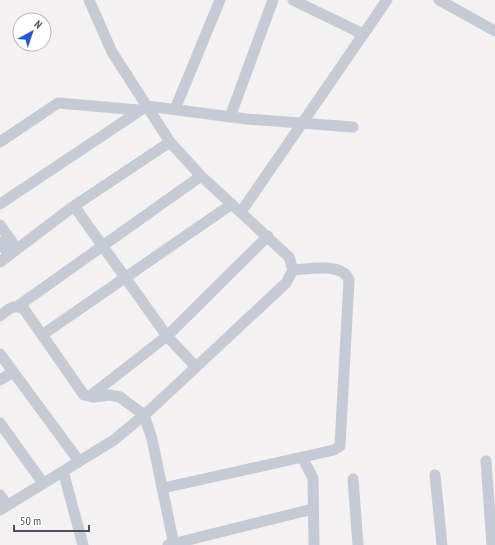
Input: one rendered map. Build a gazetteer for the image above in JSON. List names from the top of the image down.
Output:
{
  "scale_bar": "50 m",
  "north": "top right"
}
